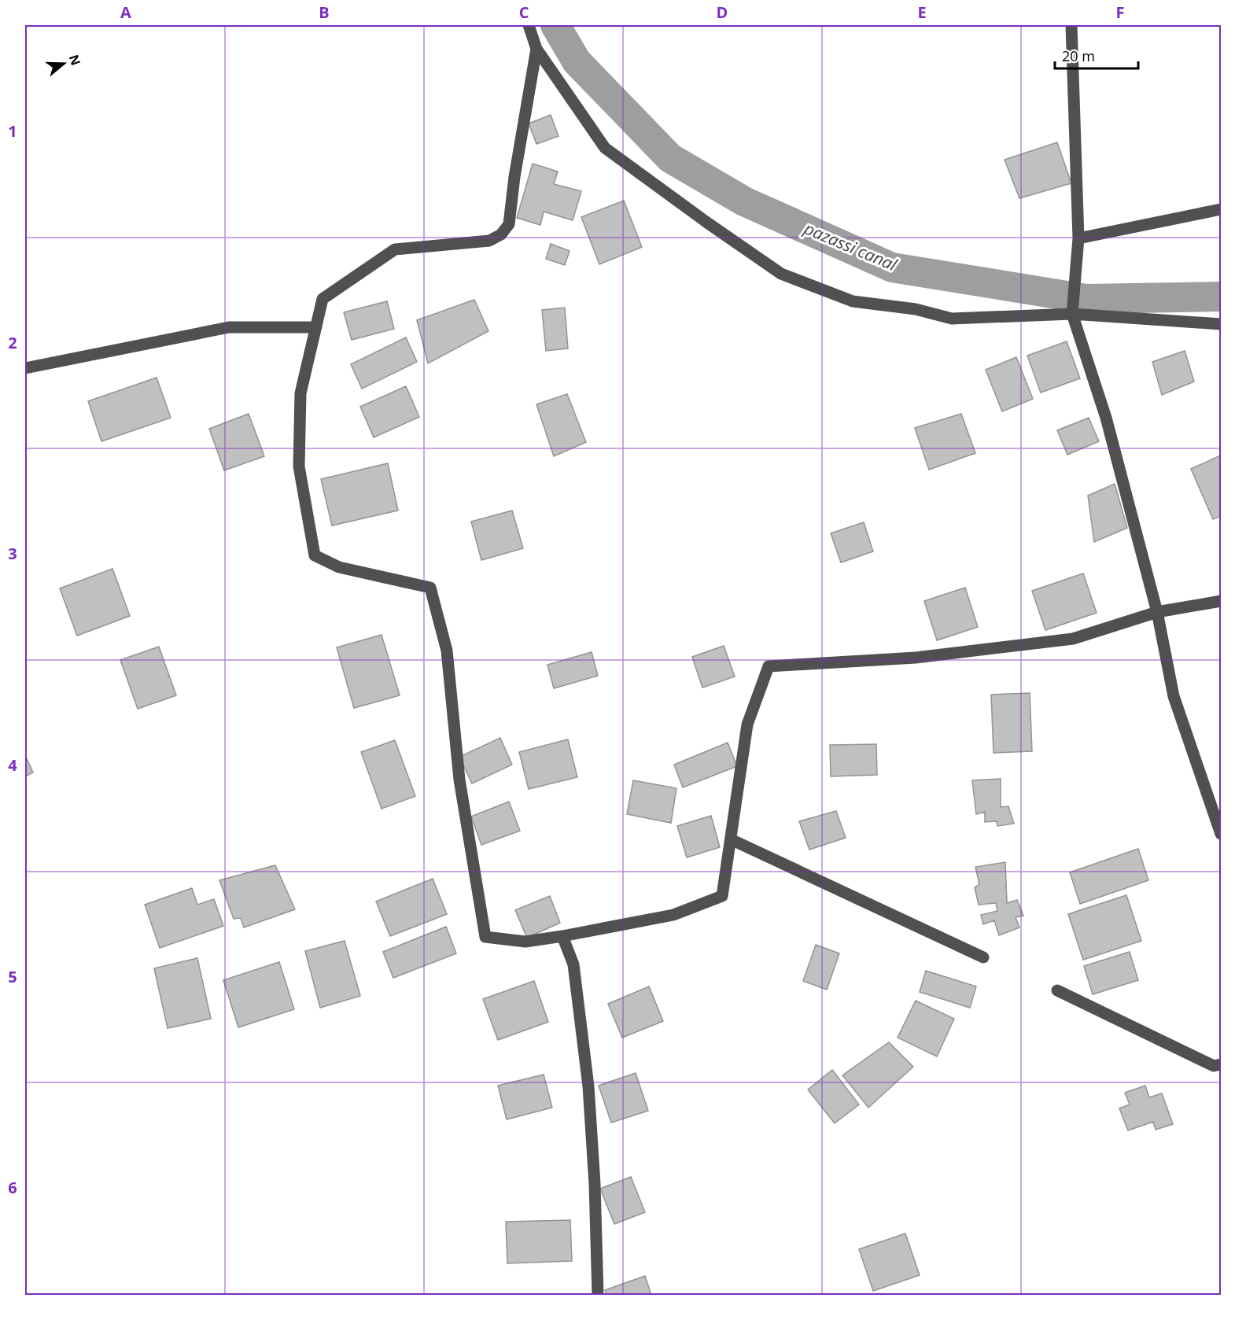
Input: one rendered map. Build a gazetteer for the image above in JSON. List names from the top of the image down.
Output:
{
  "water": ["pazassi canal"],
  "scale_bar": "20 m",
  "north": "right",
  "grid": {
    "columns": [
      "A",
      "B",
      "C",
      "D",
      "E",
      "F"
    ],
    "rows": [
      "1",
      "2",
      "3",
      "4",
      "5",
      "6"
    ]
  }
}
